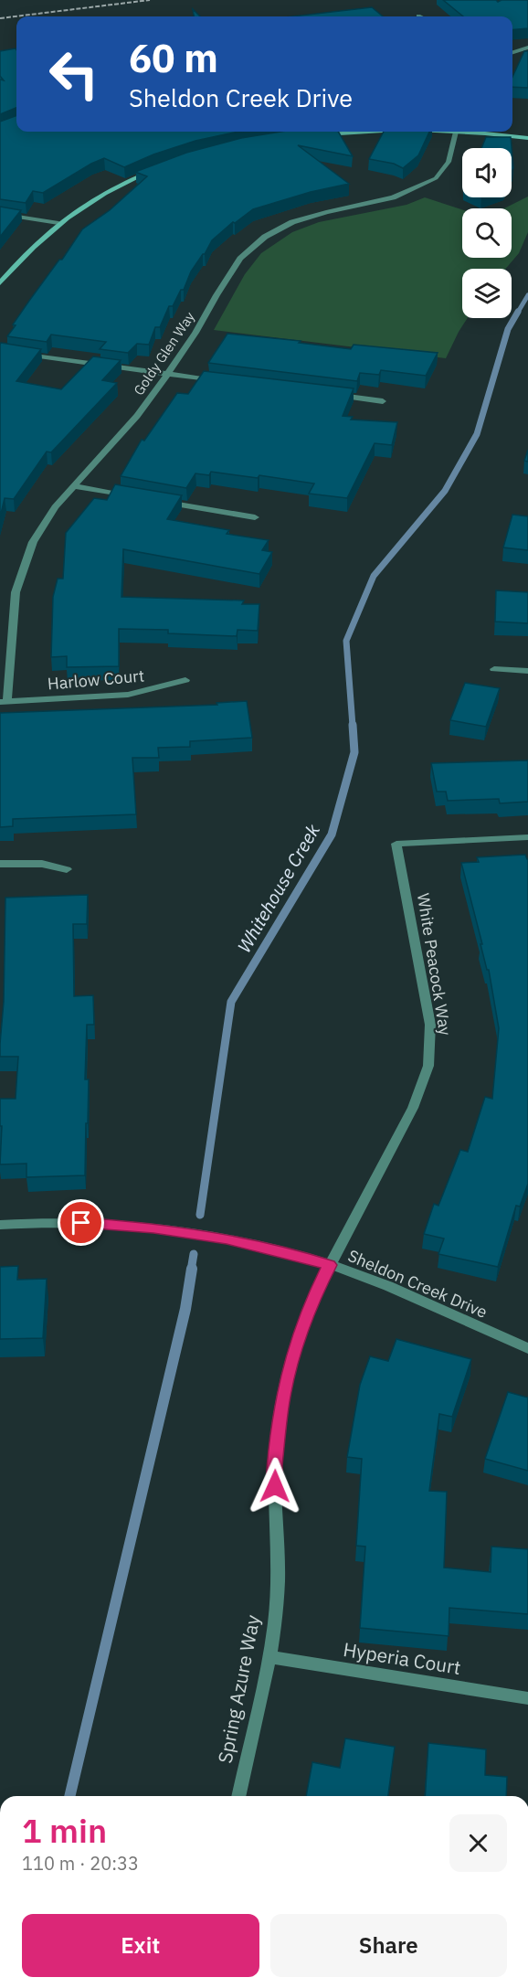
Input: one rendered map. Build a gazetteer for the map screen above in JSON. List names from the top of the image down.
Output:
{
  "streets": {
    "street": [
      "Goldy Glen Way",
      "Harlow Court",
      "White Peacock Way",
      "Sheldon Creek Drive",
      "Hyperia Court",
      "Spring Azure Way"
    ]
  },
  "crossings": [
    ["Goldy Glen Way", "Harlow Court"],
    ["White Peacock Way", "Sheldon Creek Drive"],
    ["White Peacock Way", "Spring Azure Way"],
    ["Sheldon Creek Drive", "Spring Azure Way"],
    ["Hyperia Court", "Spring Azure Way"]
  ],
  "water": ["Whitehouse Creek"],
  "page": {
    "turn": ["60 m", "Sheldon Creek Drive"],
    "heading": ["1 min", "110 m · 20:33"],
    "buttons": ["Exit", "Share"]
  }
}
